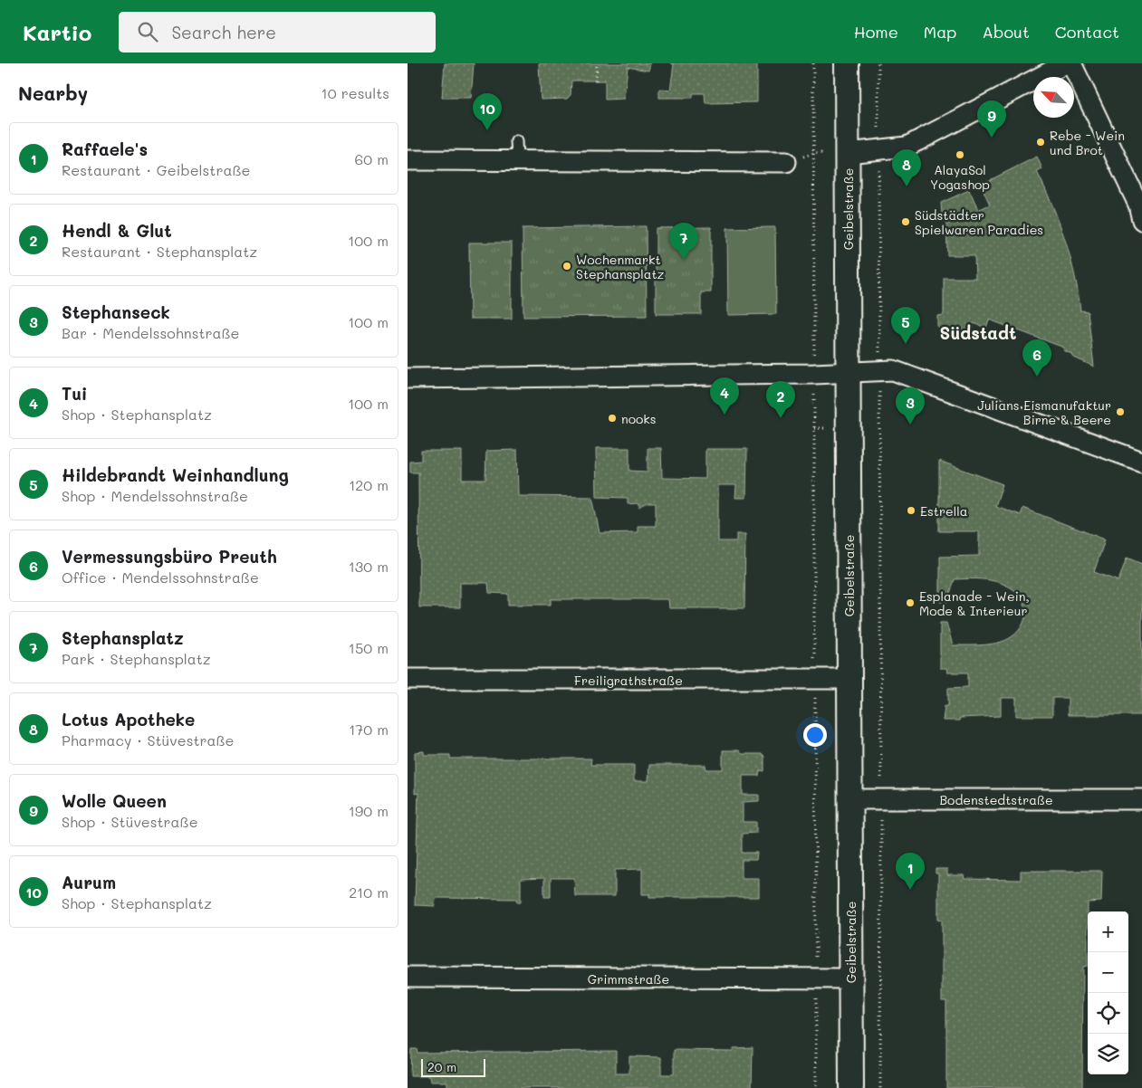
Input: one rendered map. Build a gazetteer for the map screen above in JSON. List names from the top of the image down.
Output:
{
  "streets": {
    "street": [
      "Geibelstraße",
      "Freiligrathstraße",
      "Bodenstedtstraße",
      "Grimmstraße"
    ]
  },
  "crossings": [
    ["Geibelstraße", "Freiligrathstraße"],
    ["Geibelstraße", "Bodenstedtstraße"],
    ["Geibelstraße", "Grimmstraße"]
  ],
  "districts": ["Südstadt"],
  "places": [
    "Rebe - Wein und Brot",
    "AlayaSol Yogashop",
    "Südstädter Spielwaren Paradies",
    "Wochenmarkt Stephansplatz",
    "Julians Eismanufaktur Birne & Beere",
    "nooks",
    "Estrella",
    "Esplanade - Wein, Mode & Interieur"
  ],
  "scale_bar": "20 m",
  "north": "top left",
  "page": {
    "header": "Kartio",
    "search": "Search here",
    "nav": [
      "Home",
      "Map",
      "About",
      "Contact"
    ],
    "heading": ["Nearby", "10 results"],
    "pins": [
      "10",
      "9",
      "8",
      "7",
      "5",
      "6",
      "4",
      "2",
      "3",
      "1"
    ],
    "list": [
      {
        "mark": "1",
        "name": "Raffaele's",
        "note": "Restaurant · Geibelstraße",
        "value": "60 m"
      },
      {
        "mark": "2",
        "name": "Hendl & Glut",
        "note": "Restaurant · Stephansplatz",
        "value": "100 m"
      },
      {
        "mark": "3",
        "name": "Stephanseck",
        "note": "Bar · Mendelssohnstraße",
        "value": "100 m"
      },
      {
        "mark": "4",
        "name": "Tui",
        "note": "Shop · Stephansplatz",
        "value": "100 m"
      },
      {
        "mark": "5",
        "name": "Hildebrandt Weinhandlung",
        "note": "Shop · Mendelssohnstraße",
        "value": "120 m"
      },
      {
        "mark": "6",
        "name": "Vermessungsbüro Preuth",
        "note": "Office · Mendelssohnstraße",
        "value": "130 m"
      },
      {
        "mark": "7",
        "name": "Stephansplatz",
        "note": "Park · Stephansplatz",
        "value": "150 m"
      },
      {
        "mark": "8",
        "name": "Lotus Apotheke",
        "note": "Pharmacy · Stüvestraße",
        "value": "170 m"
      },
      {
        "mark": "9",
        "name": "Wolle Queen",
        "note": "Shop · Stüvestraße",
        "value": "190 m"
      },
      {
        "mark": "10",
        "name": "Aurum",
        "note": "Shop · Stephansplatz",
        "value": "210 m"
      }
    ],
    "map_buttons": ["+", "−"],
    "scale": "20 m"
  }
}
